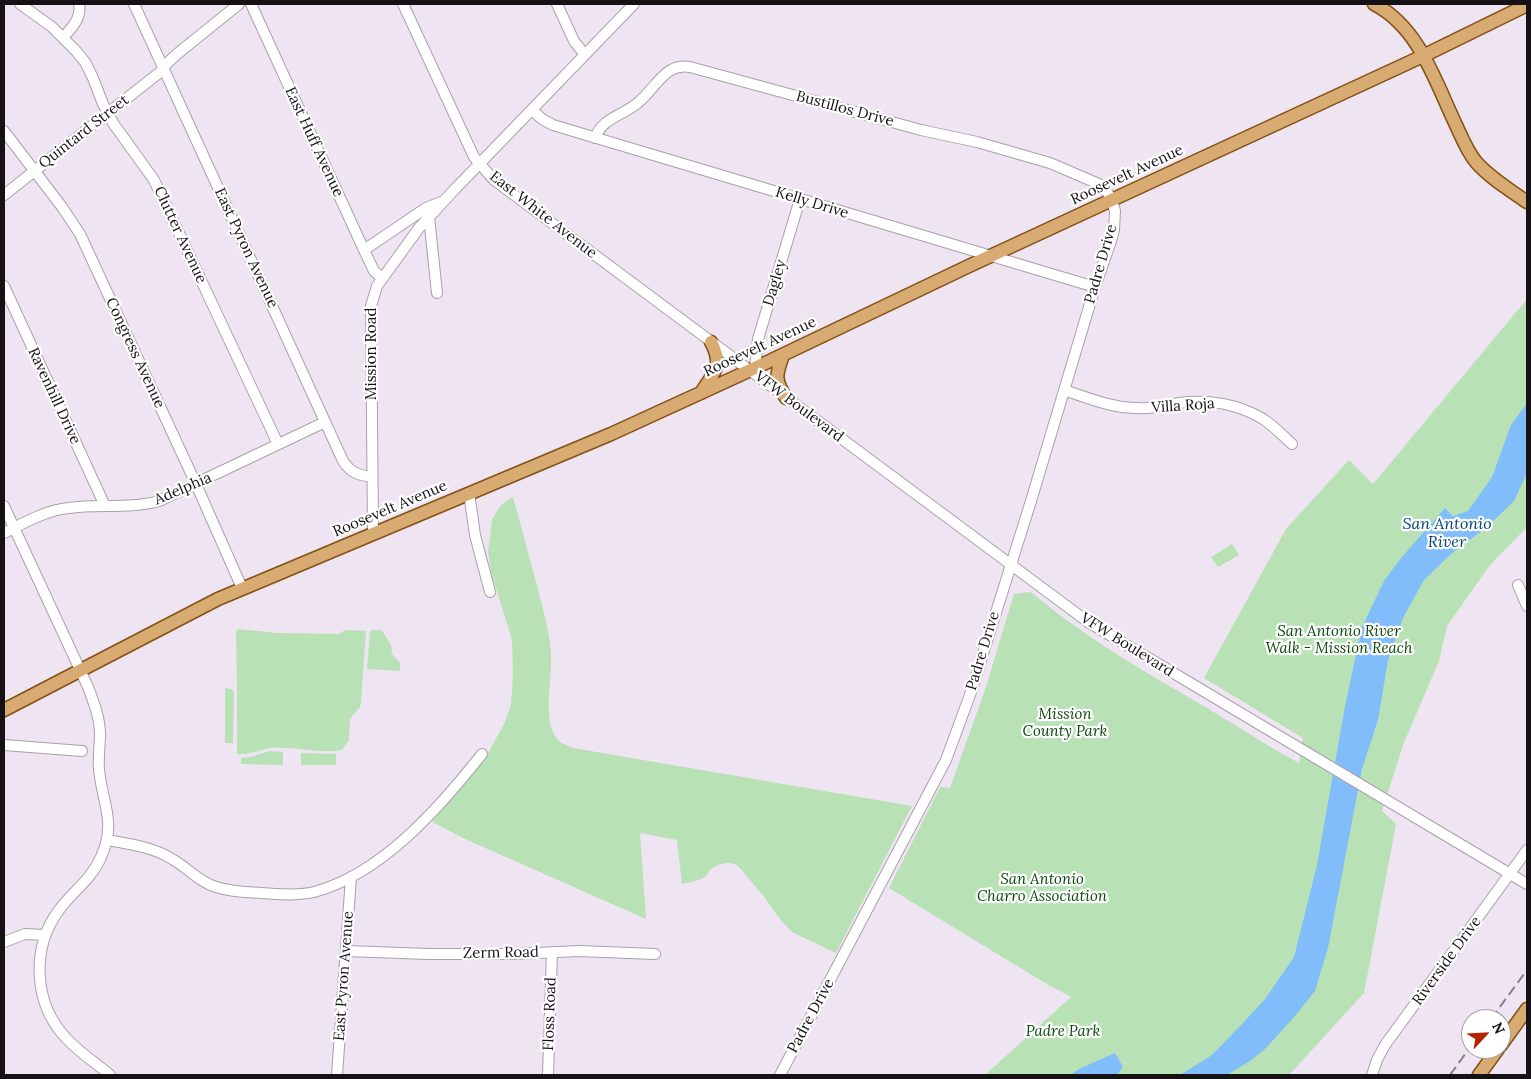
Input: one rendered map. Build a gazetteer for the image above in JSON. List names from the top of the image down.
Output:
{
  "streets": {
    "main road": ["Roosevelt Avenue"],
    "street": [
      "Bustillos Drive",
      "Quintard Street",
      "East Huff Avenue",
      "Kelly Drive",
      "East White Avenue",
      "Clutter Avenue",
      "East Pyron Avenue",
      "Padre Drive",
      "Dagley",
      "Congress Avenue",
      "Mission Road",
      "Ravenhill Drive",
      "Villa Roja",
      "VFW Boulevard",
      "Adelphia",
      "Zerm Road",
      "Riverside Drive",
      "Floss Road"
    ]
  },
  "crossings": [
    ["Bustillos Drive", "Roosevelt Avenue"],
    ["Bustillos Drive", "Kelly Drive"],
    ["Bustillos Drive", "Padre Drive"],
    ["Quintard Street", "Clutter Avenue"],
    ["Quintard Street", "East Pyron Avenue"],
    ["Quintard Street", "Congress Avenue"],
    ["East Huff Avenue", "Mission Road"],
    ["Roosevelt Avenue", "Kelly Drive"],
    ["Roosevelt Avenue", "East White Avenue"],
    ["Roosevelt Avenue", "Padre Drive"],
    ["Roosevelt Avenue", "Dagley"],
    ["Roosevelt Avenue", "Congress Avenue"],
    ["Roosevelt Avenue", "Mission Road"],
    ["Roosevelt Avenue", "VFW Boulevard"],
    ["Kelly Drive", "Padre Drive"],
    ["Kelly Drive", "Dagley"],
    ["Kelly Drive", "Mission Road"],
    ["East White Avenue", "Dagley"],
    ["East White Avenue", "Mission Road"],
    ["East White Avenue", "VFW Boulevard"],
    ["Clutter Avenue", "Adelphia"],
    ["East Pyron Avenue", "Mission Road"],
    ["East Pyron Avenue", "Adelphia"],
    ["East Pyron Avenue", "Zerm Road"],
    ["Padre Drive", "Villa Roja"],
    ["Padre Drive", "VFW Boulevard"],
    ["Dagley", "VFW Boulevard"],
    ["Congress Avenue", "Adelphia"],
    ["Ravenhill Drive", "Adelphia"],
    ["VFW Boulevard", "Riverside Drive"],
    ["Zerm Road", "Floss Road"]
  ],
  "water": ["San Antonio River"],
  "parks": [
    "San Antonio River Walk - Mission Reach",
    "Mission County Park",
    "San Antonio Charro Association",
    "Padre Park"
  ],
  "north": "top right"
}
